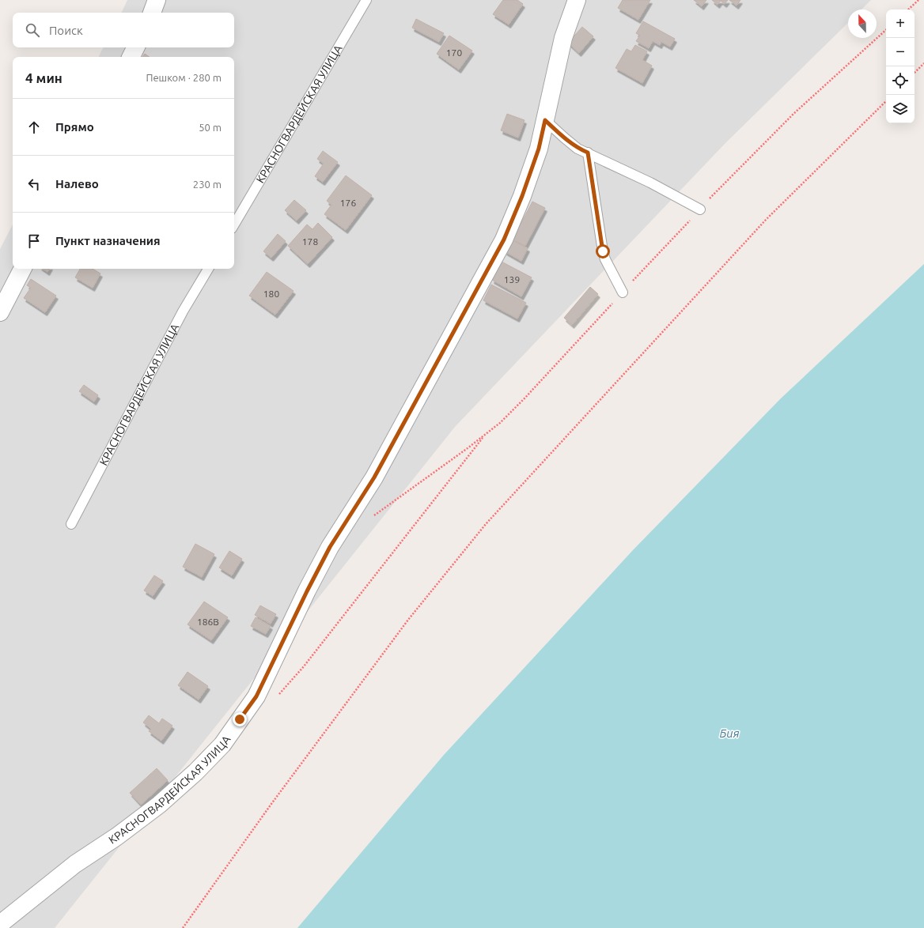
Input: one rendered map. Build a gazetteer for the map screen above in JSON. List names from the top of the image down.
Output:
{
  "streets": {
    "street": ["КРАСНОГВАРДЕЙСКАЯ УЛИЦА"]
  },
  "water": ["Бия"],
  "house_numbers": [
    "170",
    "176",
    "178",
    "139",
    "180",
    "186В"
  ],
  "north": "top",
  "page": {
    "map_buttons": ["+", "−"],
    "search": "Поиск",
    "heading": ["4 мин", "Пешком · 280 m"],
    "list": [
      ["Прямо", "50 m"],
      ["Налево", "230 m"],
      "Пункт назначения"
    ]
  }
}
